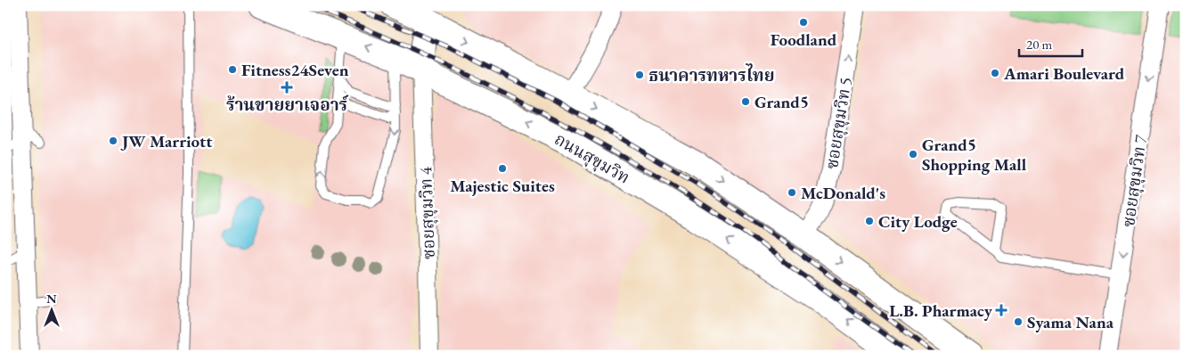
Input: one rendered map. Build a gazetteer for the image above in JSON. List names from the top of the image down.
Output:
{
  "streets": {
    "main road": ["ถนนสุขุมวิท"],
    "street": ["ซอยสุขุมวิท 5", "ซอยสุขุมวิท 7", "ซอยสุขุมวิท 4"]
  },
  "crossings": [
    ["ถนนสุขุมวิท", "ซอยสุขุมวิท 4"]
  ],
  "one_way": ["ซอยสุขุมวิท 5", "ซอยสุขุมวิท 7"],
  "places": {
    "other": [
      "Foodland",
      "Fitness24Seven",
      "Amari Boulevard",
      "ธนาคารทหารไทย",
      "Grand5",
      "JW Marriott",
      "Grand5 Shopping Mall",
      "Majestic Suites",
      "McDonald's",
      "City Lodge",
      "Syama Nana"
    ],
    "health": ["ร้านขายยาเจอาร์", "L.B. Pharmacy"]
  },
  "scale_bar": "20 m",
  "north": "top"
}
